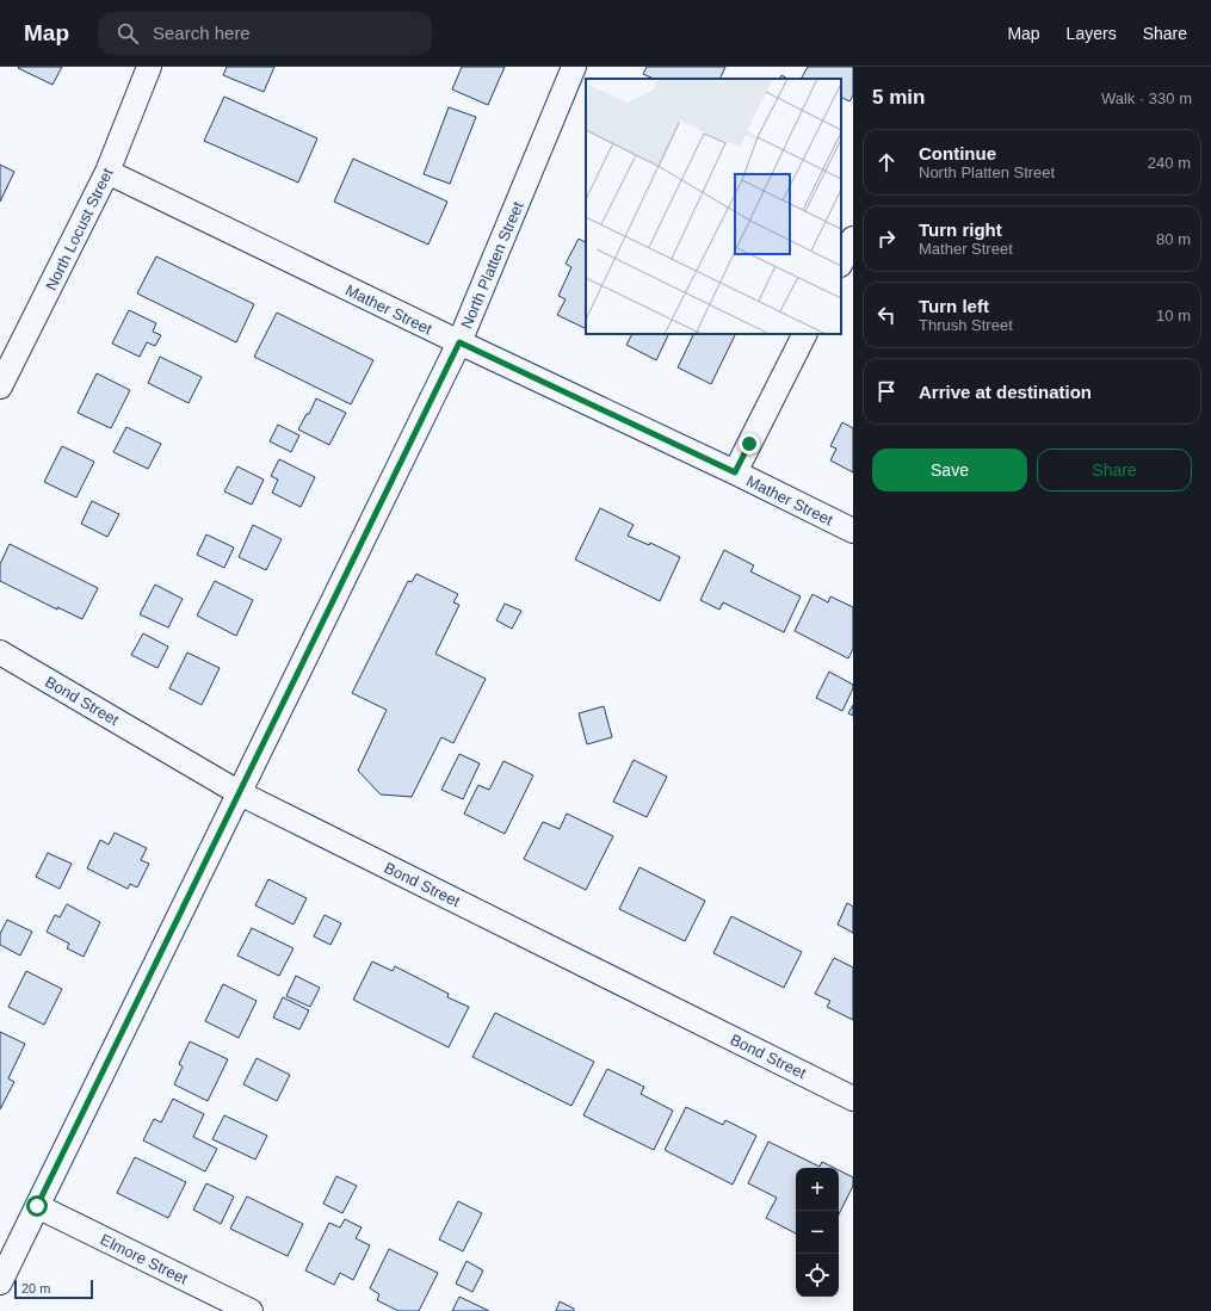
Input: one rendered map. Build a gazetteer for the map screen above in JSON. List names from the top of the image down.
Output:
{
  "streets": {
    "street": [
      "North Locust Street",
      "North Platten Street",
      "Mather Street",
      "Bond Street",
      "Elmore Street"
    ]
  },
  "crossings": [
    ["North Locust Street", "Mather Street"],
    ["North Platten Street", "Mather Street"],
    ["North Platten Street", "Bond Street"],
    ["North Platten Street", "Elmore Street"]
  ],
  "scale_bar": "20 m",
  "page": {
    "header": "Map",
    "search": "Search here",
    "nav": ["Map", "Layers", "Share"],
    "heading": ["5 min", "Walk · 330 m"],
    "list": [
      ["Continue", "North Platten Street", "240 m"],
      ["Turn right", "Mather Street", "80 m"],
      ["Turn left", "Thrush Street", "10 m"],
      "Arrive at destination"
    ],
    "buttons": ["Save", "Share"],
    "map_buttons": ["+", "−"],
    "scale": "20 m"
  }
}
